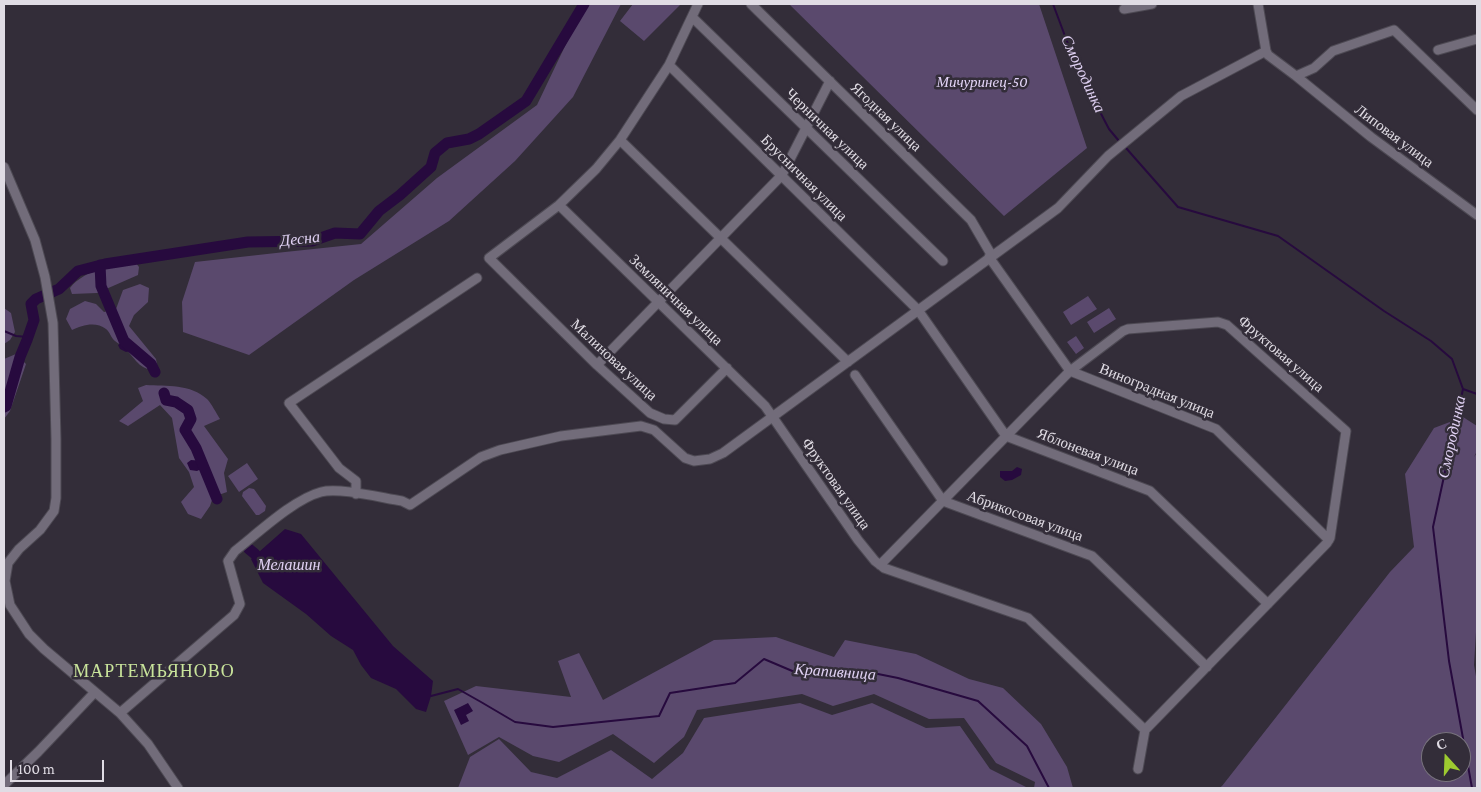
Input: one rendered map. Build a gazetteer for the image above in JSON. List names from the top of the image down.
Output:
{
  "streets": {
    "street": [
      "Ягодная улица",
      "Черничная улица",
      "Липовая улица",
      "Брусничная улица",
      "Земляничная улица",
      "Фруктовая улица",
      "Малиновая улица",
      "Виноградная улица",
      "Яблоневая улица",
      "Абрикосовая улица"
    ]
  },
  "crossings": [
    ["Земляничная улица", "Фруктовая улица"],
    ["Земляничная улица", "Малиновая улица"],
    ["Фруктовая улица", "Виноградная улица"],
    ["Фруктовая улица", "Яблоневая улица"],
    ["Фруктовая улица", "Абрикосовая улица"]
  ],
  "districts": ["МАРТЕМЬЯНОВО"],
  "water": [
    "Смородинка",
    "Десна",
    "Мелашин",
    "Крапивница"
  ],
  "parks": ["Мичуринец-50"],
  "scale_bar": "100 m",
  "north": "top"
}
